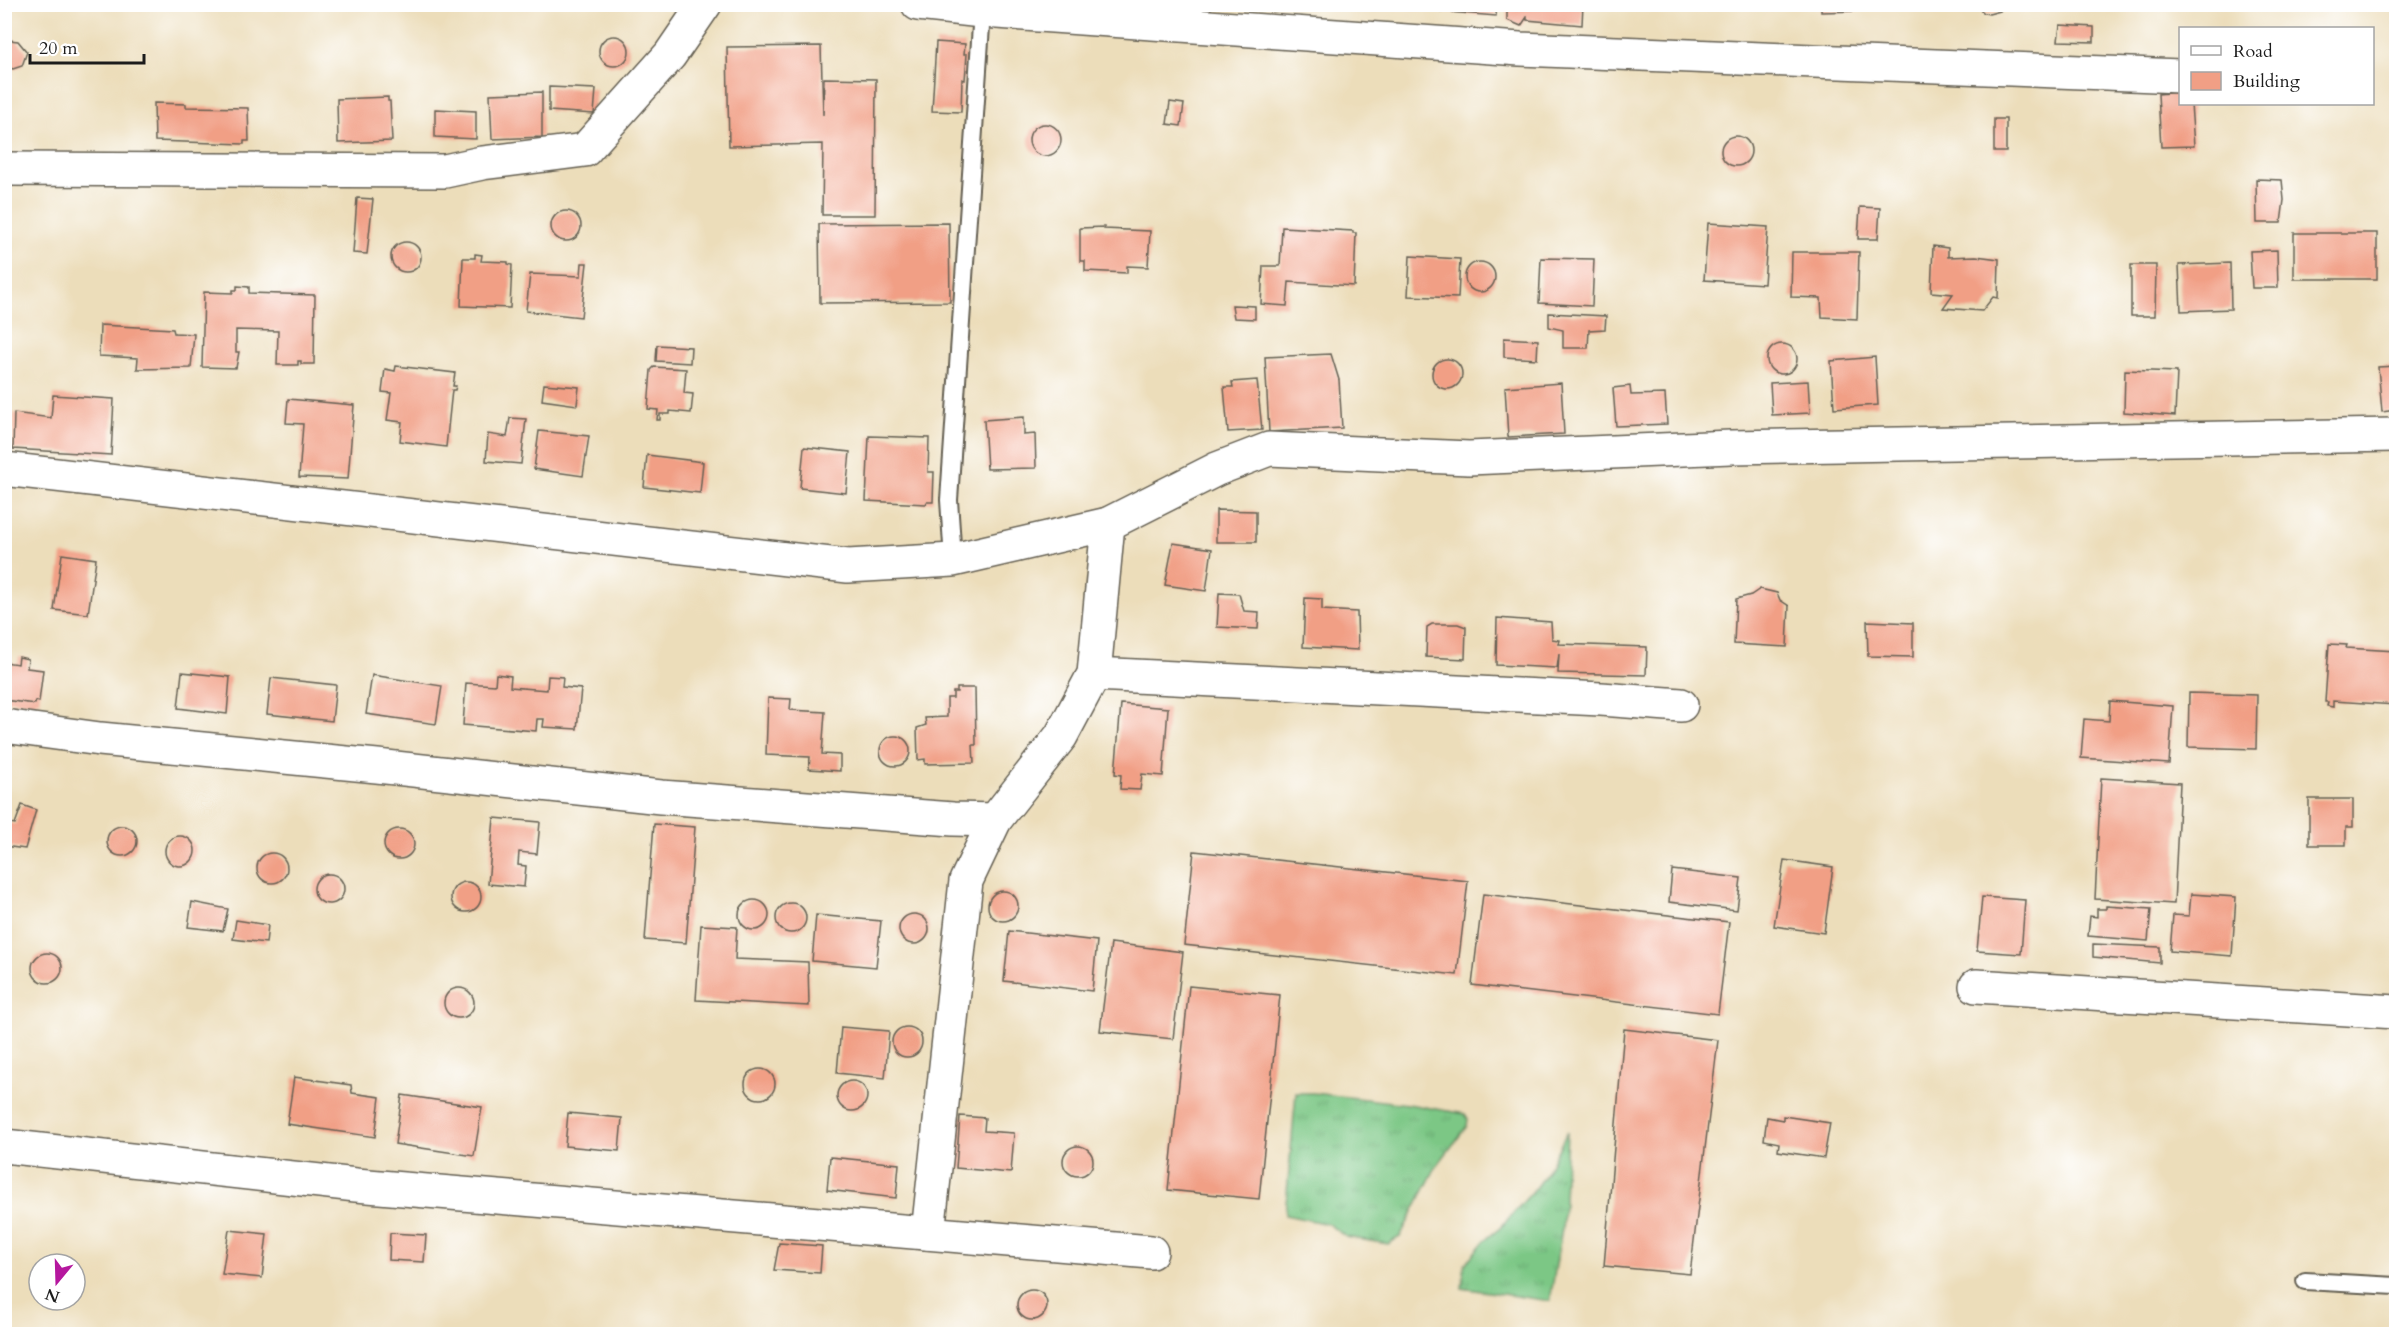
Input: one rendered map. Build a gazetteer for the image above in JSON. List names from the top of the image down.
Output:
{
  "legend": ["Road", "Building"],
  "scale_bar": "20 m",
  "north": "bottom"
}
